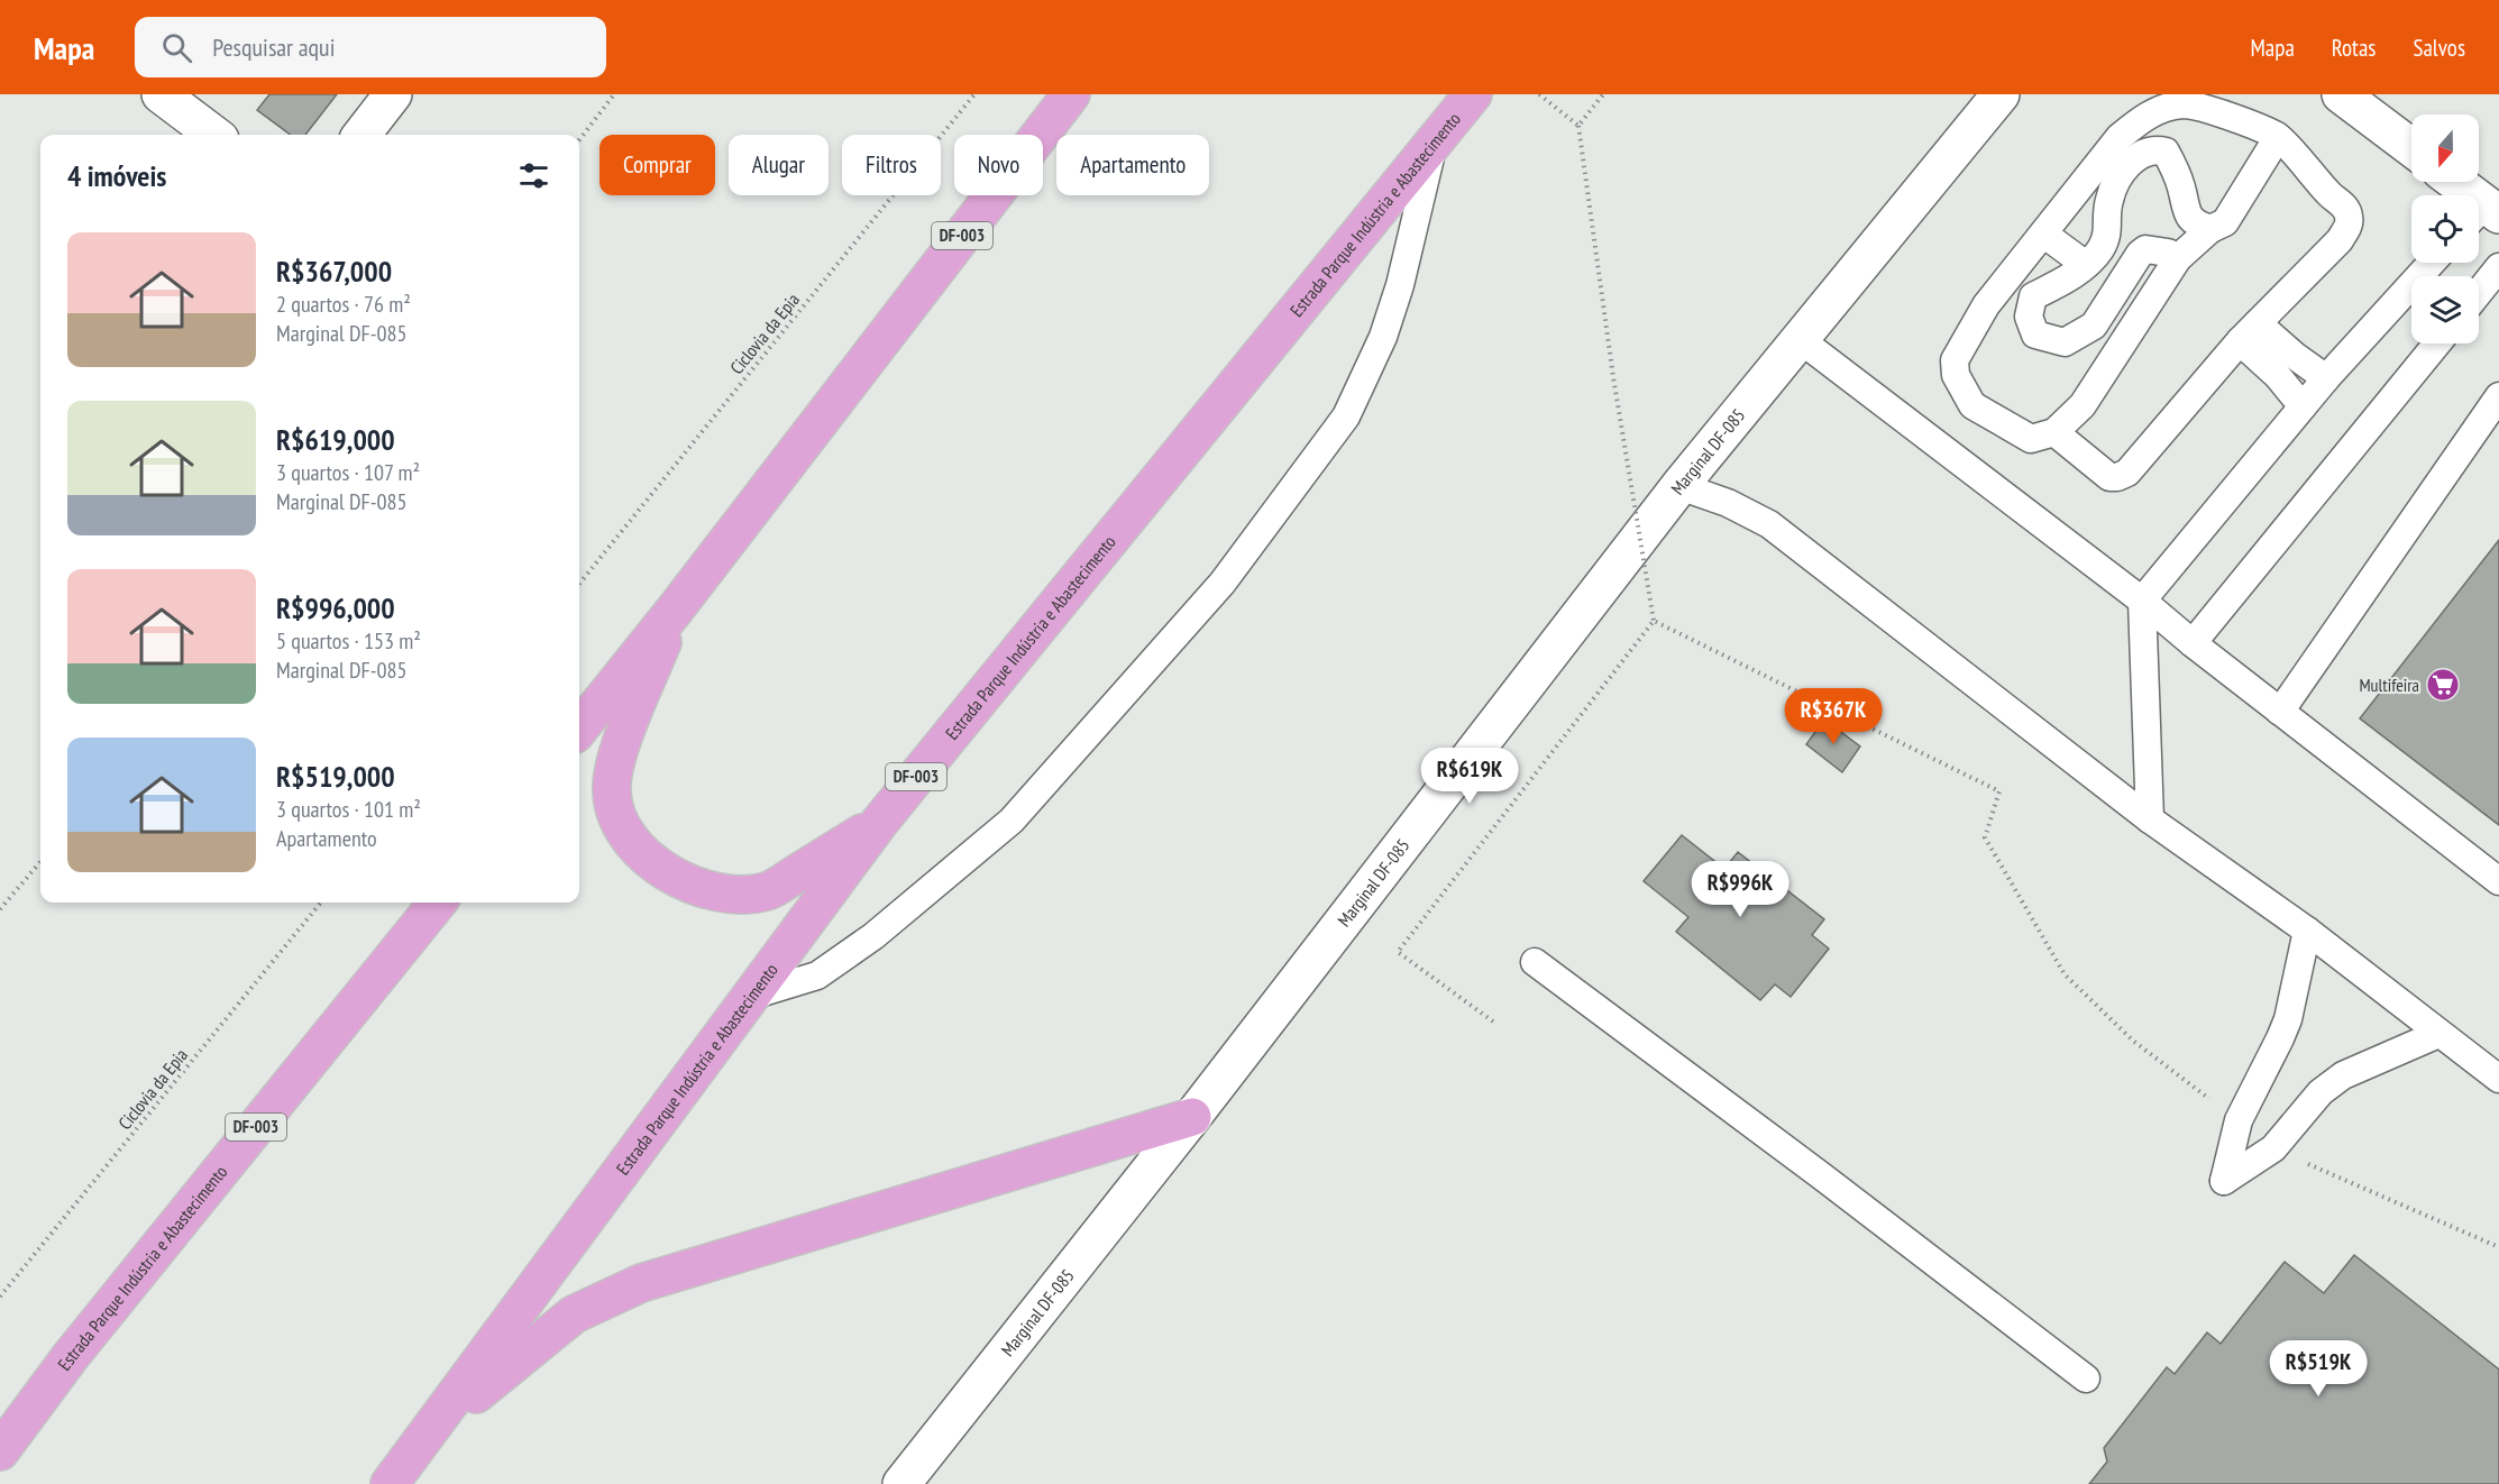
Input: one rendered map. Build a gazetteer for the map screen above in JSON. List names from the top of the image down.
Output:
{
  "streets": {
    "highway": ["Estrada Parque Indústria e Abastecimento", "DF-003"],
    "main road": ["Marginal DF-085"],
    "path": ["Ciclovia da Epia"]
  },
  "places": {
    "supermarket": ["Multifeira"]
  },
  "north": "bottom",
  "page": {
    "header": "Mapa",
    "search": "Pesquisar aqui",
    "nav": ["Mapa", "Rotas", "Salvos"],
    "chip": [
      "Comprar",
      "Alugar",
      "Filtros",
      "Novo",
      "Apartamento"
    ],
    "heading": "4 imóveis",
    "list": [
      {
        "name": "R$367,000",
        "note": "2 quartos · 76 m² · Marginal DF-085"
      },
      {
        "name": "R$619,000",
        "note": "3 quartos · 107 m² · Marginal DF-085"
      },
      {
        "name": "R$996,000",
        "note": "5 quartos · 153 m² · Marginal DF-085"
      },
      {
        "name": "R$519,000",
        "note": "3 quartos · 101 m² · Apartamento"
      }
    ],
    "price": [
      "R$367K",
      "R$619K",
      "R$996K",
      "R$519K"
    ]
  }
}
